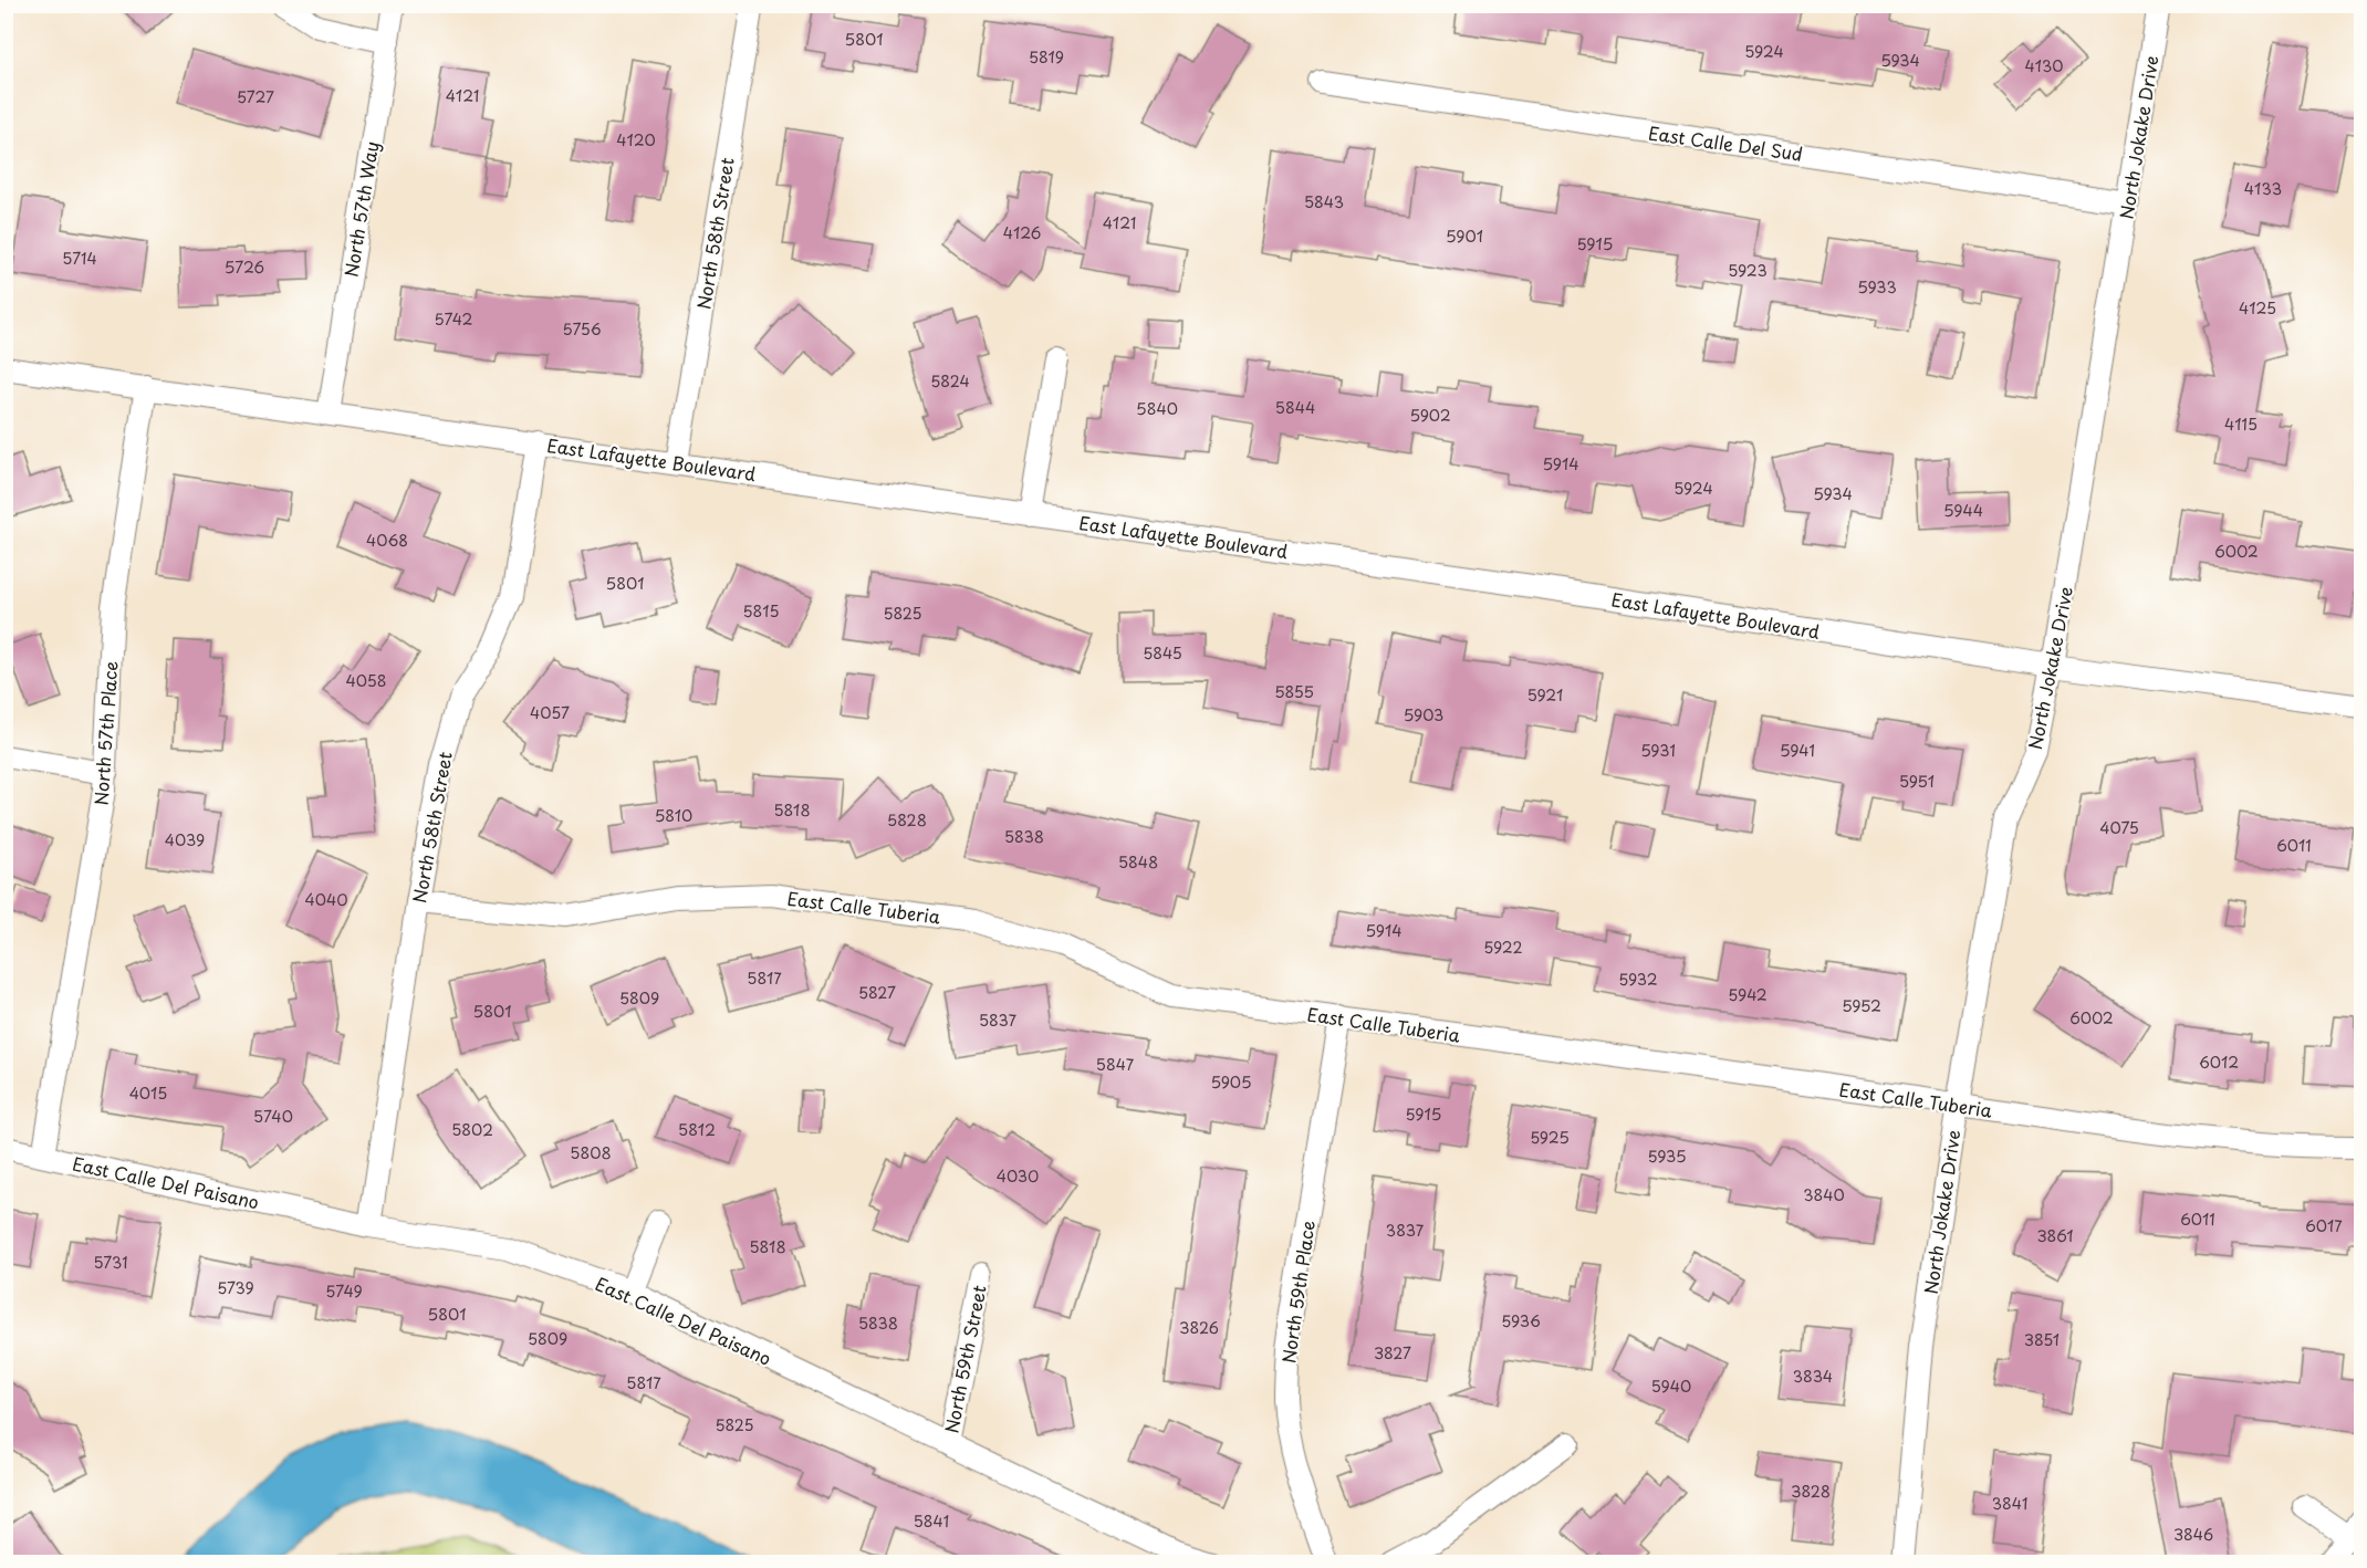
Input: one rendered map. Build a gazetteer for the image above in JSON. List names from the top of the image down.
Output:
{
  "streets": {
    "street": [
      "North Jokake Drive",
      "East Calle Del Sud",
      "North 57th Way",
      "North 58th Street",
      "East Lafayette Boulevard",
      "North 57th Place",
      "East Calle Tuberia",
      "East Calle Del Paisano",
      "North 59th Place",
      "North 59th Street"
    ]
  },
  "crossings": [
    ["North Jokake Drive", "East Calle Del Sud"],
    ["North Jokake Drive", "East Lafayette Boulevard"],
    ["North Jokake Drive", "East Calle Tuberia"],
    ["North 57th Way", "East Lafayette Boulevard"],
    ["North 58th Street", "East Lafayette Boulevard"],
    ["North 58th Street", "East Calle Tuberia"],
    ["North 58th Street", "East Calle Del Paisano"],
    ["East Lafayette Boulevard", "North 57th Place"],
    ["North 57th Place", "East Calle Del Paisano"],
    ["East Calle Tuberia", "North 59th Place"],
    ["East Calle Del Paisano", "North 59th Street"]
  ],
  "house_numbers": [
    "5801",
    "5924",
    "5819",
    "5934",
    "4130",
    "4121",
    "5727",
    "4120",
    "4133",
    "5843",
    "4121",
    "4126",
    "5901",
    "5915",
    "5714",
    "5726",
    "5923",
    "5933",
    "4125",
    "5742",
    "5756",
    "5824",
    "5844",
    "5840",
    "5902",
    "4115",
    "5914",
    "5924",
    "5934",
    "5944",
    "4068",
    "6002",
    "5801",
    "5815",
    "5825",
    "5845",
    "4058",
    "5855",
    "5921",
    "4057",
    "5903",
    "5931",
    "5941",
    "5951",
    "5818",
    "5810",
    "5828",
    "4075",
    "5838",
    "4039",
    "6011",
    "5848",
    "4040",
    "5914",
    "5922",
    "5817",
    "5932",
    "5827",
    "5942",
    "5809",
    "5952",
    "5801",
    "6002",
    "5837",
    "6012",
    "5847",
    "5905",
    "4015",
    "5915",
    "5740",
    "5802",
    "5812",
    "5925",
    "5808",
    "5935",
    "4030",
    "3840",
    "6011",
    "6017",
    "3837",
    "3861",
    "5818",
    "5731",
    "5739",
    "5749",
    "5801",
    "5936",
    "5838",
    "3826",
    "5809",
    "3851",
    "3827",
    "3834",
    "5817",
    "5940",
    "5825",
    "3828",
    "3841",
    "5841",
    "3846"
  ]
}
